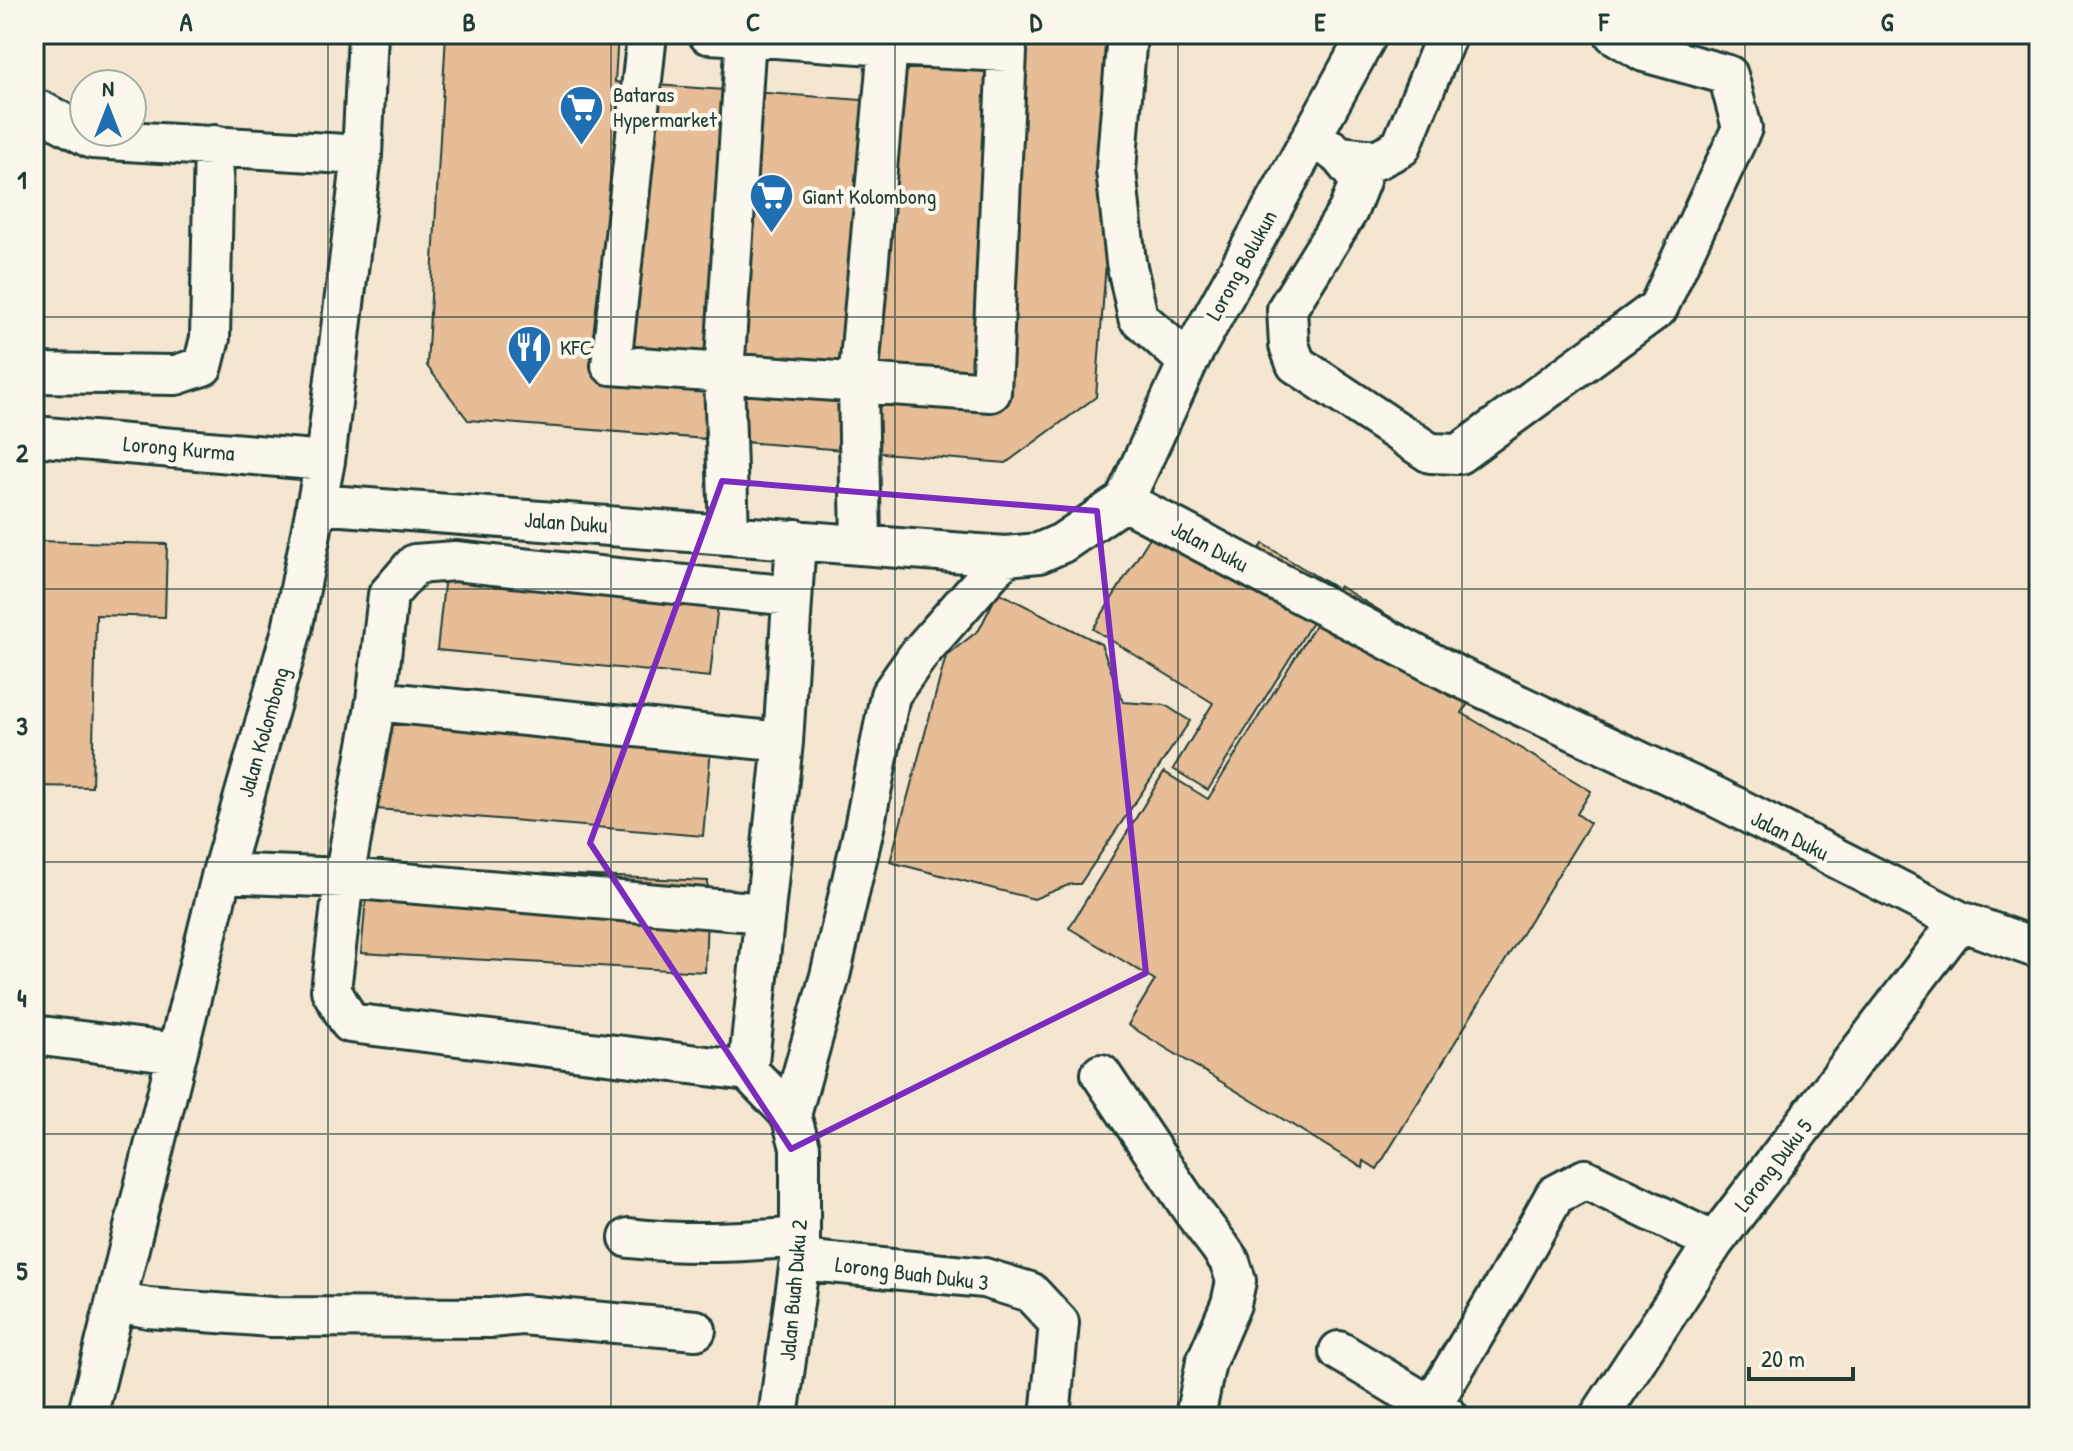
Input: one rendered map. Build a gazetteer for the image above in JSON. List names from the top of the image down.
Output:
{
  "streets": {
    "street": [
      "Lorong Bolukun",
      "Lorong Kurma",
      "Jalan Duku",
      "Jalan Kolombong",
      "Lorong Duku 5",
      "Lorong Buah Duku 3",
      "Jalan Buah Duku 2"
    ]
  },
  "crossings": [
    ["Lorong Bolukun", "Jalan Duku"],
    ["Lorong Kurma", "Jalan Kolombong"],
    ["Jalan Duku", "Jalan Kolombong"],
    ["Jalan Duku", "Lorong Duku 5"],
    ["Lorong Buah Duku 3", "Jalan Buah Duku 2"]
  ],
  "places": {
    "supermarket": ["Bataras Hypermarket", "Giant Kolombong"],
    "restaurant": ["KFC"]
  },
  "scale_bar": "20 m",
  "north": "top",
  "grid": {
    "columns": [
      "A",
      "B",
      "C",
      "D",
      "E",
      "F",
      "G"
    ],
    "rows": [
      "1",
      "2",
      "3",
      "4",
      "5"
    ]
  }
}
